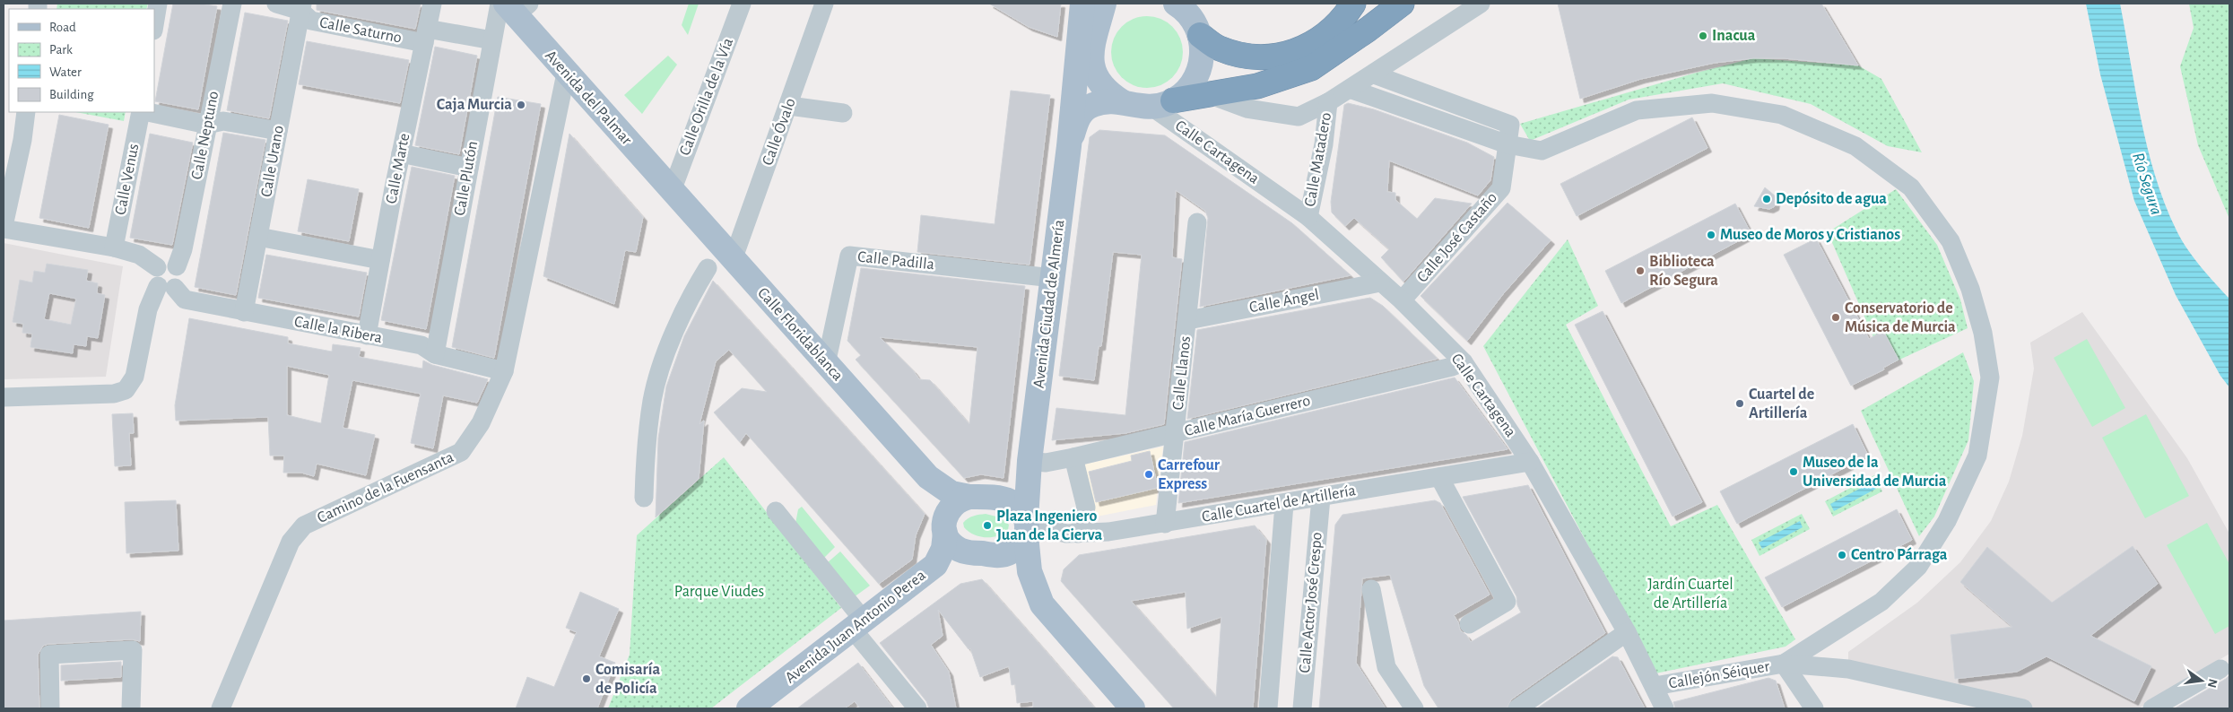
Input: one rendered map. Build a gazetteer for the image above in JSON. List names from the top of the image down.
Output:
{
  "streets": {
    "main road": [
      "Avenida del Palmar",
      "Avenida Ciudad de Almería",
      "Calle Floridablanca",
      "Avenida Juan Antonio Perea"
    ],
    "street": [
      "Calle Saturno",
      "Calle Orilla de la Vía",
      "Calle Óvalo",
      "Calle Neptuno",
      "Calle Cartagena",
      "Calle Matadero",
      "Calle Urano",
      "Calle Marte",
      "Calle Plutón",
      "Calle Venus",
      "Calle José Castaño",
      "Calle Padilla",
      "Calle Ángel",
      "Calle la Ribera",
      "Calle Llanos",
      "Calle María Guerrero",
      "Camino de la Fuensanta",
      "Calle Cuartel de Artillería",
      "Calle Actor José Crespo",
      "Callejón Séiquer"
    ]
  },
  "crossings": [
    ["Calle Saturno", "Calle Urano"],
    ["Calle Saturno", "Calle Marte"],
    ["Calle Saturno", "Calle Plutón"],
    ["Calle Orilla de la Vía", "Avenida del Palmar"],
    ["Calle Orilla de la Vía", "Calle Floridablanca"],
    ["Avenida del Palmar", "Calle Plutón"],
    ["Avenida del Palmar", "Calle Floridablanca"],
    ["Avenida del Palmar", "Camino de la Fuensanta"],
    ["Calle Óvalo", "Calle Floridablanca"],
    ["Calle Neptuno", "Calle la Ribera"],
    ["Calle Cartagena", "Calle Matadero"],
    ["Calle Cartagena", "Calle José Castaño"],
    ["Calle Cartagena", "Calle Ángel"],
    ["Calle Cartagena", "Avenida Ciudad de Almería"],
    ["Calle Cartagena", "Calle María Guerrero"],
    ["Calle Cartagena", "Calle Cuartel de Artillería"],
    ["Calle Cartagena", "Callejón Séiquer"],
    ["Calle Urano", "Calle la Ribera"],
    ["Calle Marte", "Calle la Ribera"],
    ["Calle Plutón", "Calle la Ribera"],
    ["Calle Padilla", "Avenida Ciudad de Almería"],
    ["Calle Padilla", "Calle Floridablanca"],
    ["Calle Ángel", "Calle Llanos"],
    ["Avenida Ciudad de Almería", "Calle Floridablanca"],
    ["Avenida Ciudad de Almería", "Calle María Guerrero"],
    ["Avenida Ciudad de Almería", "Calle Cuartel de Artillería"],
    ["Avenida Ciudad de Almería", "Avenida Juan Antonio Perea"],
    ["Calle la Ribera", "Camino de la Fuensanta"],
    ["Calle Floridablanca", "Calle Cuartel de Artillería"],
    ["Calle Floridablanca", "Avenida Juan Antonio Perea"],
    ["Calle Llanos", "Calle María Guerrero"],
    ["Calle Llanos", "Calle Cuartel de Artillería"],
    ["Calle Cuartel de Artillería", "Calle Actor José Crespo"],
    ["Calle Cuartel de Artillería", "Avenida Juan Antonio Perea"]
  ],
  "water": ["Río Segura"],
  "parks": ["Jardín Cuartel de Artillería", "Parque Viudes"],
  "places": [
    "Inacua",
    "Caja Murcia",
    "Depósito de agua",
    "Museo de Moros y Cristianos",
    "Biblioteca Río Segura",
    "Conservatorio de Música de Murcia",
    "Cuartel de Artillería",
    "Museo de la Universidad de Murcia",
    "Carrefour Express",
    "Plaza Ingeniero Juan de la Cierva",
    "Centro Párraga",
    "Comisaría de Policía"
  ],
  "legend": [
    "Road",
    "Park",
    "Water",
    "Building"
  ],
  "north": "right"
}
